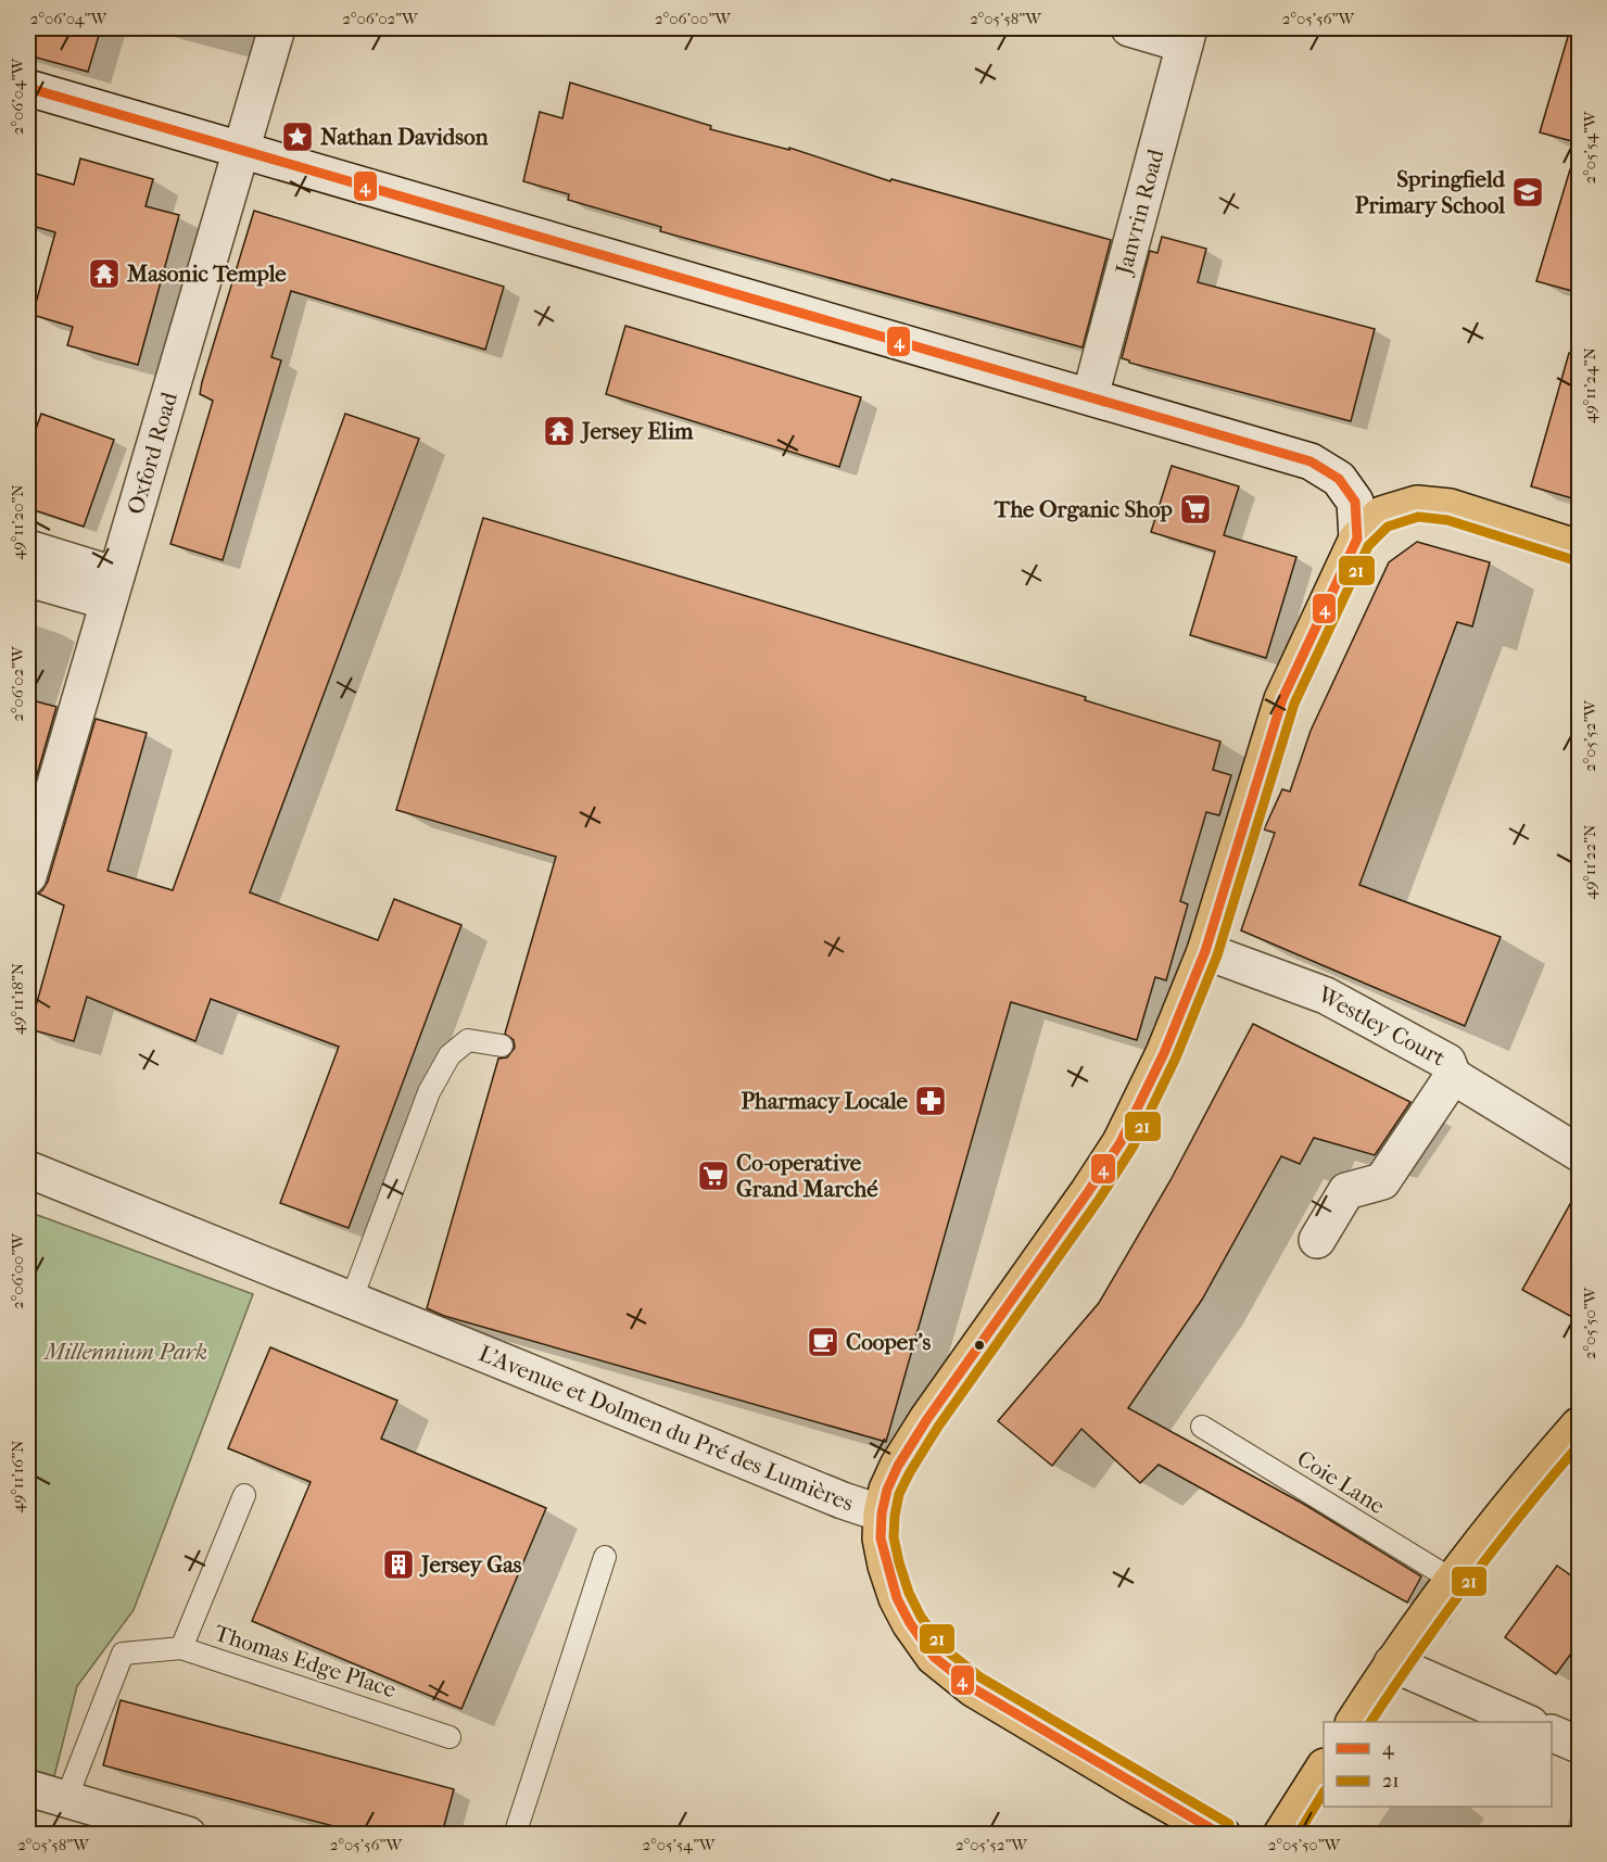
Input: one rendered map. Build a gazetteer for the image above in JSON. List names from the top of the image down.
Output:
{
  "streets": {
    "main road": ["L'Avenue et Dolmen du Pré des Lumières"],
    "street": ["Janvrin Road", "Oxford Road", "Westley Court"],
    "lane": ["Coie Lane", "Thomas Edge Place"]
  },
  "parks": ["Millennium Park"],
  "places": {
    "place": ["Nathan Davidson"],
    "school or university": ["Springfield Primary School"],
    "temple": ["Masonic Temple", "Jersey Elim"],
    "supermarket": ["The Organic Shop", "Co-operative Grand Marché"],
    "pharmacy": ["Pharmacy Locale"],
    "cafe": ["Cooper's"],
    "building": ["Jersey Gas"]
  },
  "lines": ["transit line 4", "transit line 21"],
  "legend": ["4", "21"],
  "coordinates": [
    "2°06'04\"W",
    "2°06'02\"W",
    "2°06'00\"W",
    "2°05'58\"W",
    "2°05'56\"W",
    "2°05'54\"W",
    "49°11'24\"N",
    "49°11'20\"N",
    "2°05'52\"W",
    "49°11'22\"N",
    "49°11'18\"N",
    "2°05'50\"W",
    "49°11'16\"N"
  ]
}
